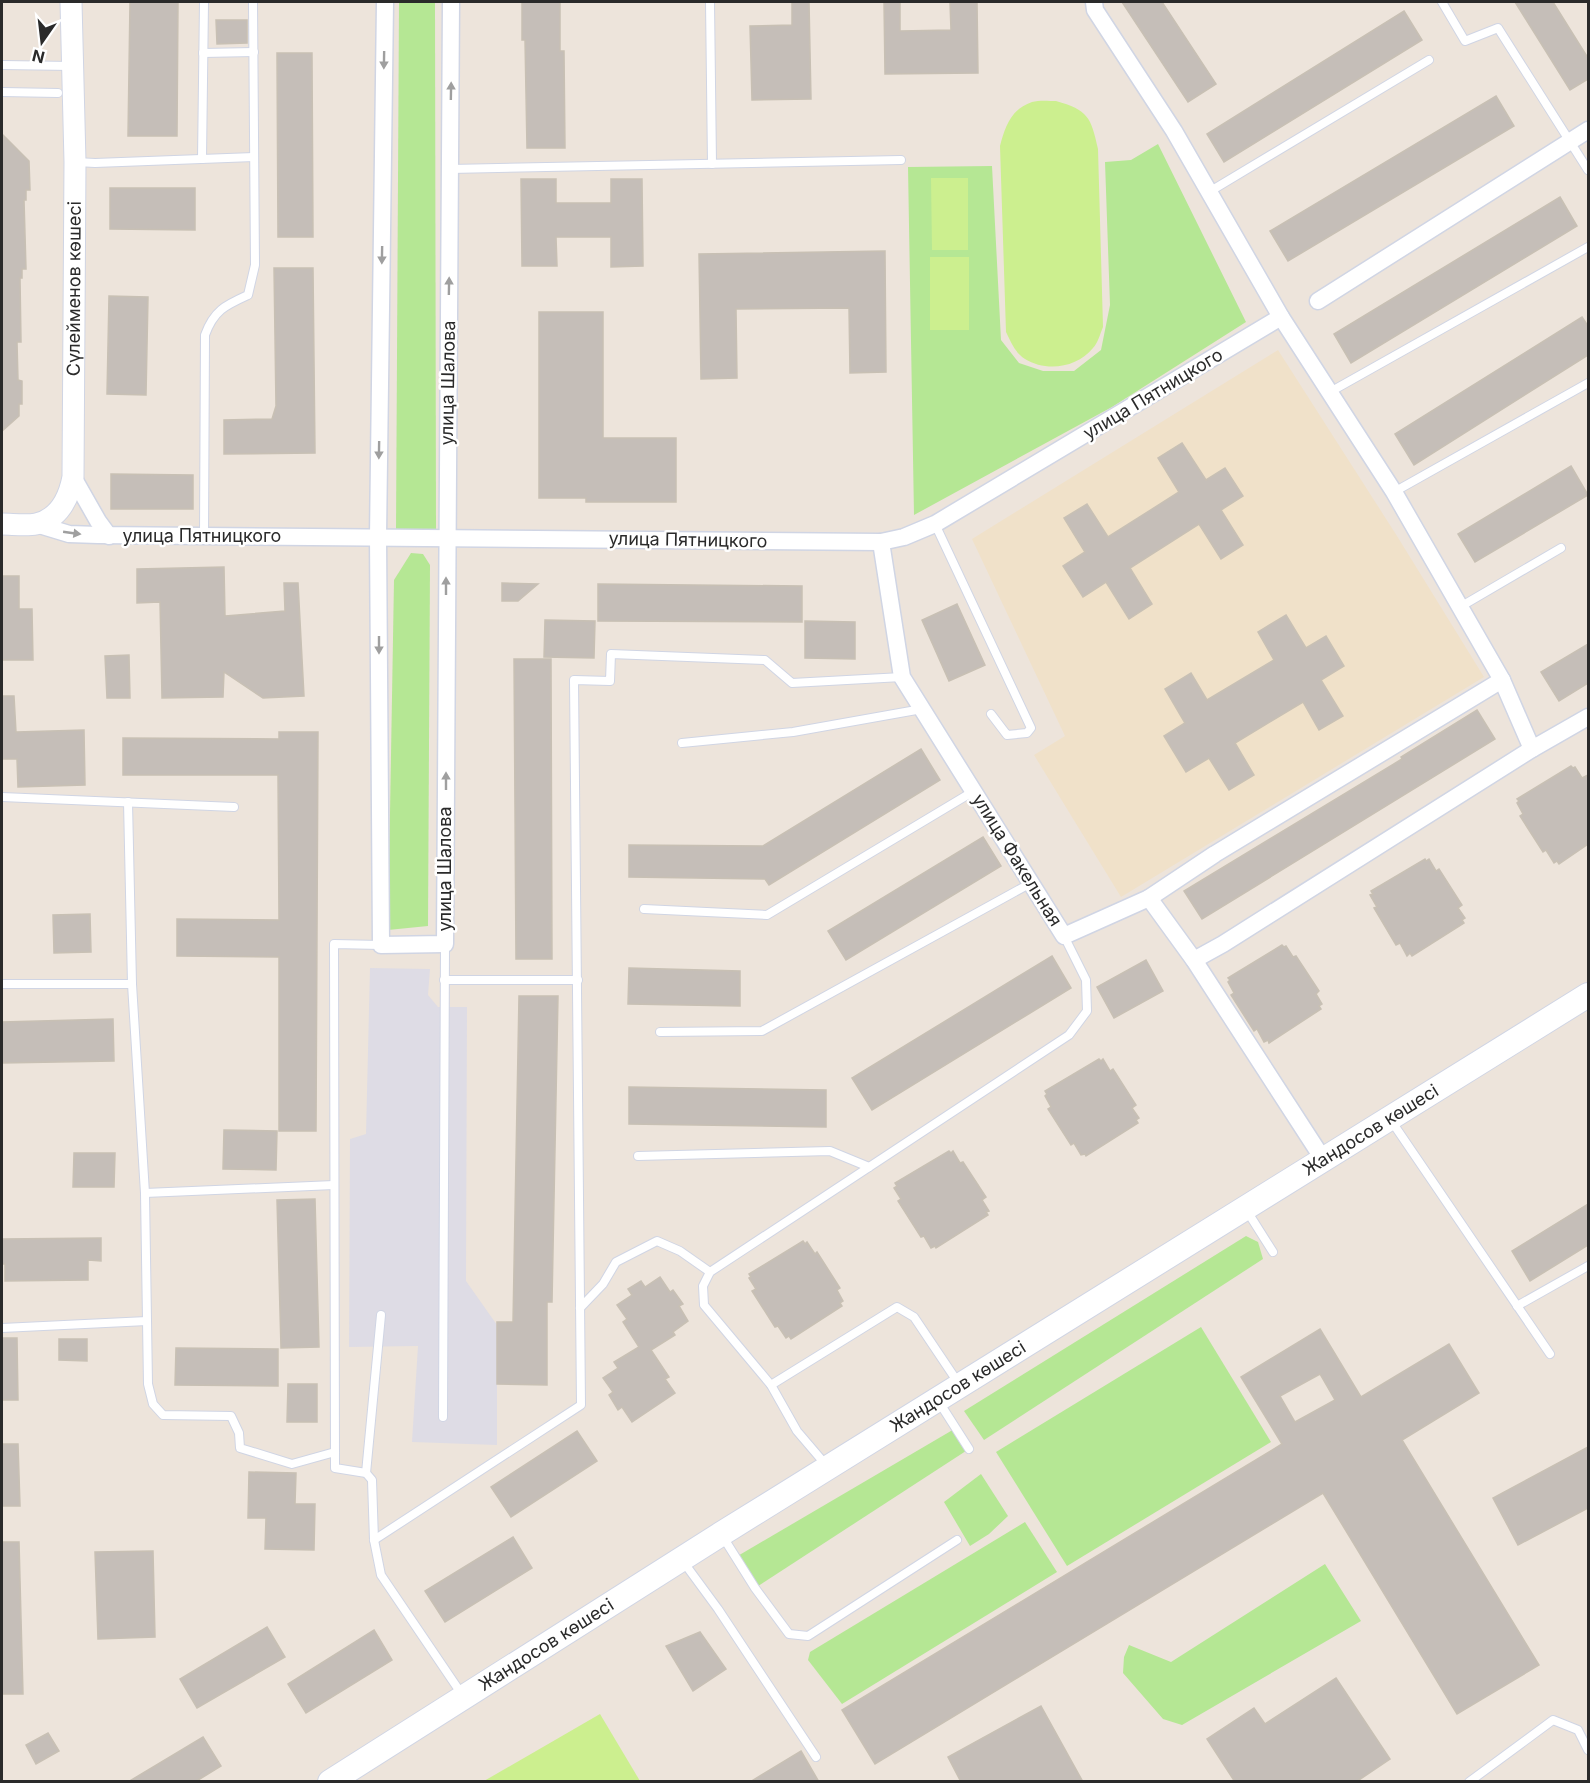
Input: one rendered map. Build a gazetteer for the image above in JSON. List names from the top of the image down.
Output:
{
  "streets": {
    "main road": ["Жандосов көшесі"],
    "street": [
      "Сүлейменов көшесі",
      "улица Шалова",
      "улица Пятницкого",
      "улица Факельная"
    ]
  },
  "crossings": [
    ["Сүлейменов көшесі", "улица Пятницкого"],
    ["улица Шалова", "улица Пятницкого"],
    ["улица Пятницкого", "улица Факельная"]
  ],
  "north": "bottom"
}
